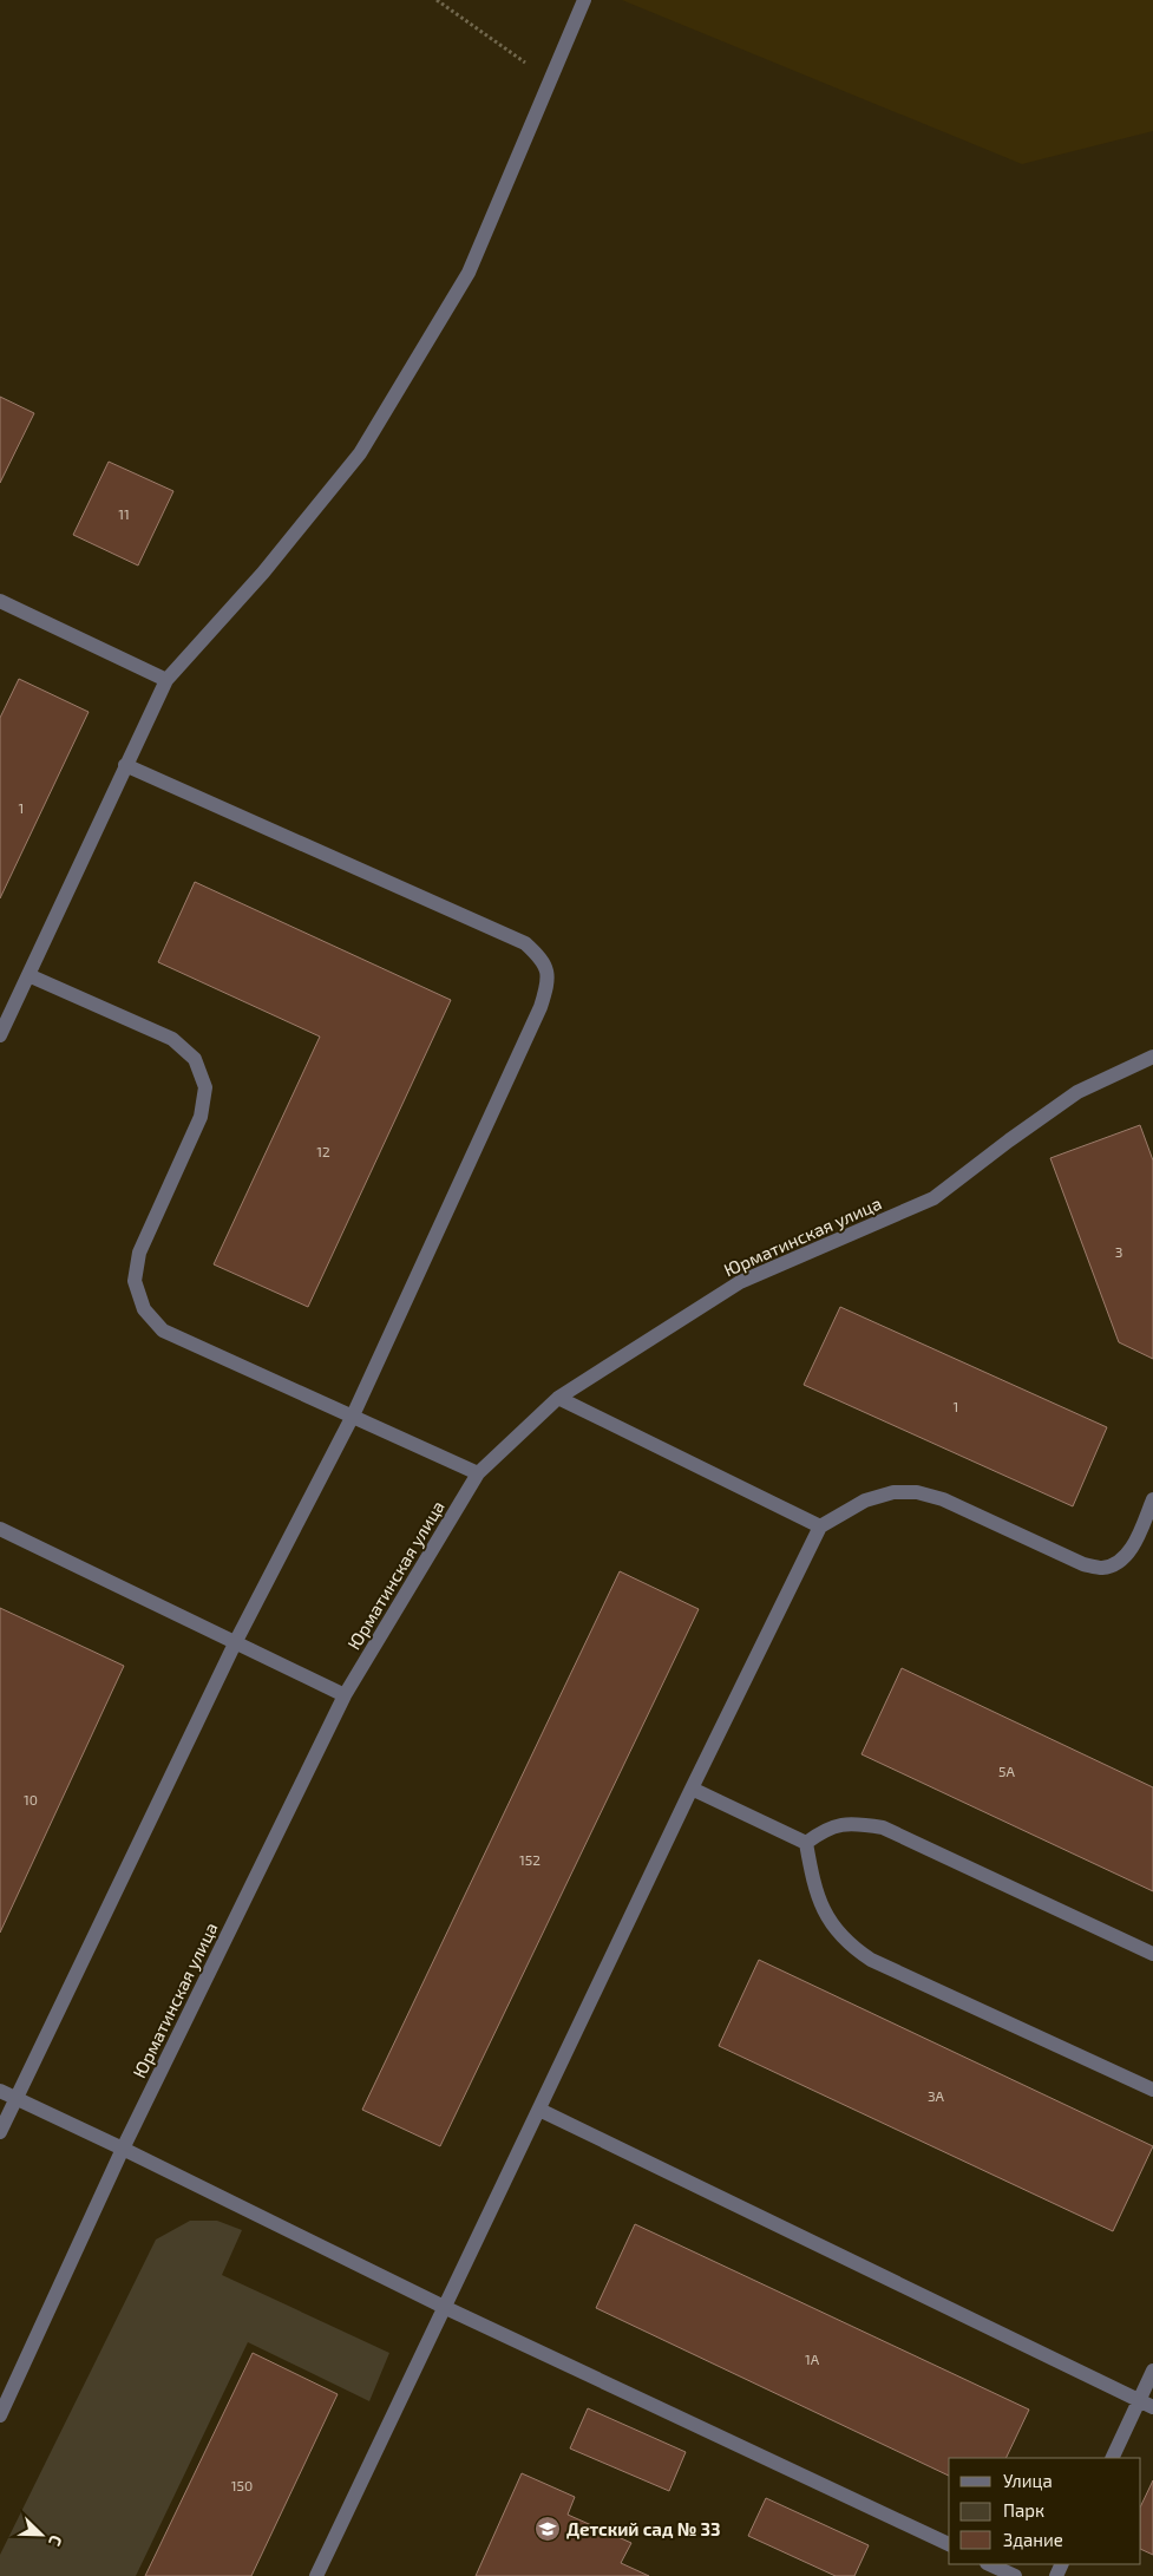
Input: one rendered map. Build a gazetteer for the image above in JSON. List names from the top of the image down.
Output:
{
  "streets": {
    "street": ["Юрматинская улица"]
  },
  "places": {
    "school or university": ["Детский сад № 33"]
  },
  "house_numbers": [
    "11",
    "1",
    "12",
    "3",
    "1",
    "5А",
    "10",
    "152",
    "3А",
    "1А",
    "150"
  ],
  "legend": ["Улица", "Парк", "Здание"],
  "north": "bottom right"
}
